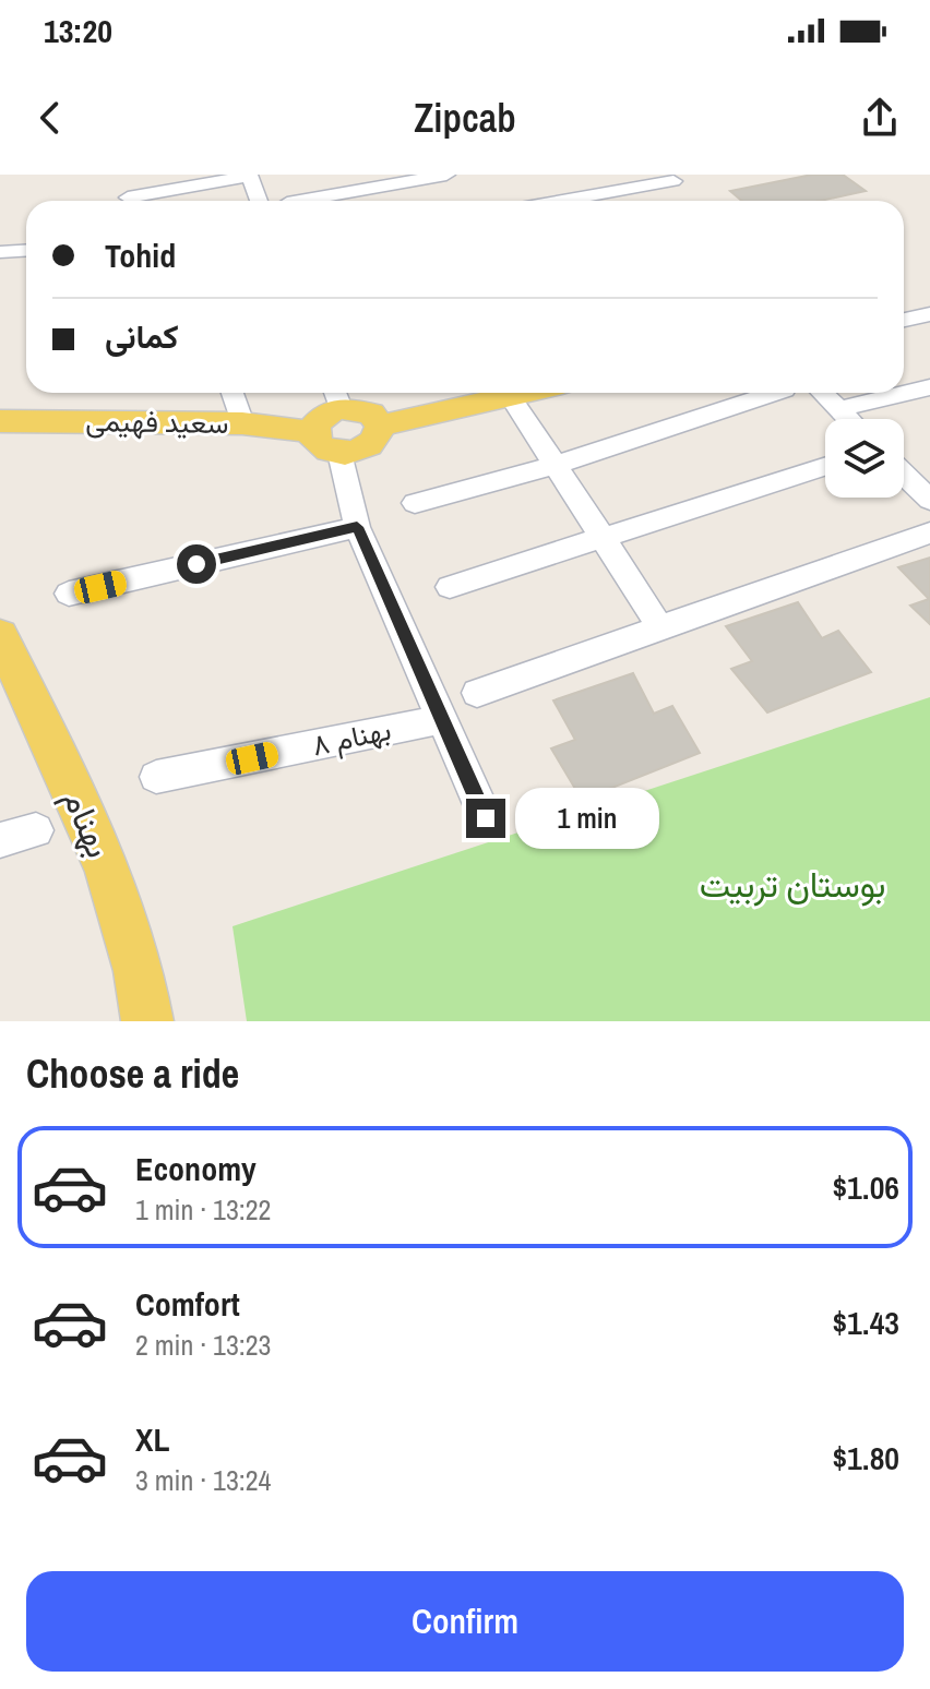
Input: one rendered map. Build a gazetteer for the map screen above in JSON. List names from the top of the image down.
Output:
{
  "streets": {
    "main road": ["سعید فهیمی", "بهنام"],
    "street": ["بهنام ۸"]
  },
  "parks": ["بوستان تربیت"],
  "page": {
    "status": "13:20",
    "header": "Zipcab",
    "banner": ["Tohid", "کمانی"],
    "bubble": "1 min",
    "heading": "Choose a ride",
    "list": [
      {
        "name": "Economy",
        "note": "1 min · 13:22",
        "value": "$1.06"
      },
      {
        "name": "Comfort",
        "note": "2 min · 13:23",
        "value": "$1.43"
      },
      {
        "name": "XL",
        "note": "3 min · 13:24",
        "value": "$1.80"
      }
    ],
    "buttons": "Confirm"
  }
}
